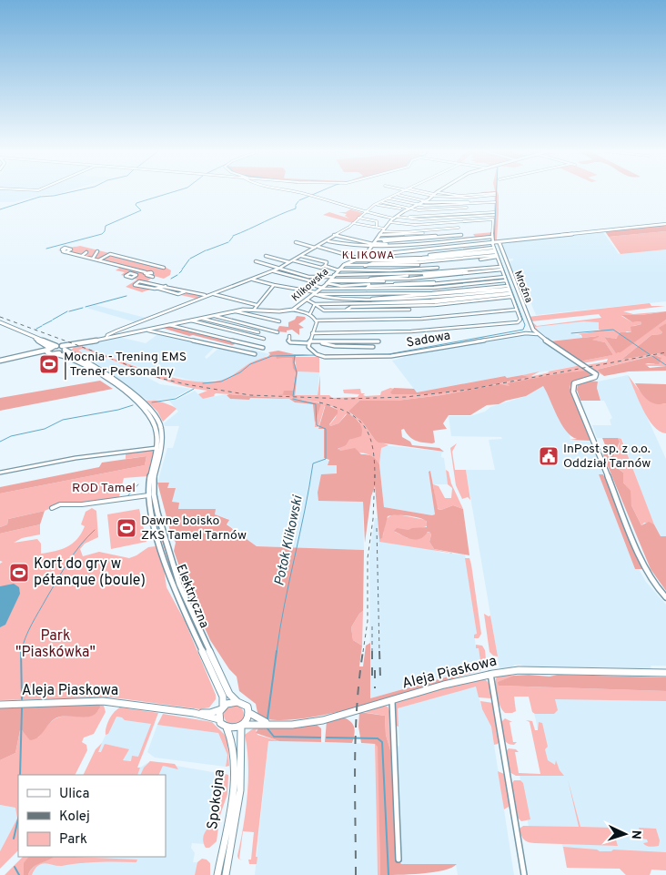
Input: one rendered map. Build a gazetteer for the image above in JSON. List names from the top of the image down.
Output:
{
  "streets": {
    "main road": [
      "Klikowska",
      "Mroźna",
      "Elektryczna",
      "Aleja Piaskowa",
      "Spokojna"
    ],
    "street": ["Sadowa"]
  },
  "crossings": [
    ["Klikowska", "Mroźna"],
    ["Klikowska", "Elektryczna"],
    ["Mroźna", "Sadowa"],
    ["Elektryczna", "Aleja Piaskowa"],
    ["Elektryczna", "Spokojna"],
    ["Aleja Piaskowa", "Spokojna"]
  ],
  "districts": ["KLIKOWA"],
  "water": ["Potok Klikowski"],
  "parks": ["ROD Tamel", "Park \"Piaskówka\""],
  "places": {
    "sports": ["Mocnia - Trening EMS | Trener Personalny", "Dawne boisko ZKS Tamel Tarnów", "Kort do gry w pétanque (boule)"],
    "public building": ["InPost sp. z o.o. Oddział Tarnów"]
  },
  "legend": ["Ulica", "Kolej", "Park"],
  "north": "right"
}
